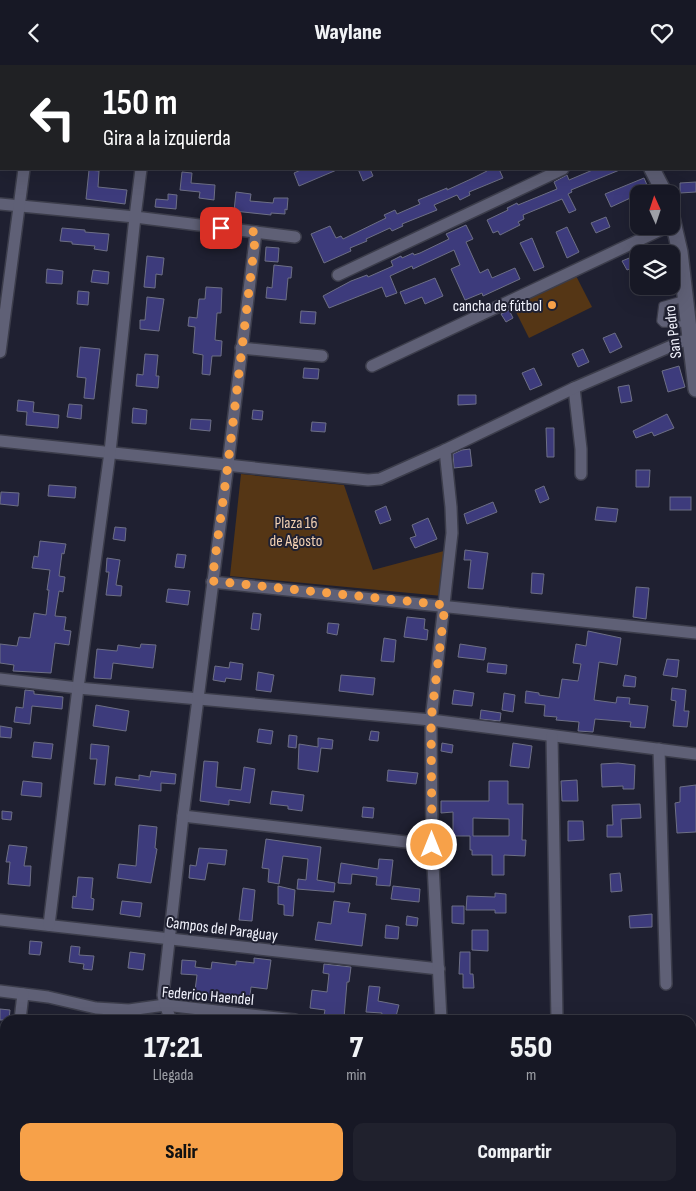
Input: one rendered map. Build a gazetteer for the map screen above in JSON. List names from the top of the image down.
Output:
{
  "streets": {
    "main road": ["San Pedro"],
    "street": ["Campos del Paraguay", "Federico Haendel"]
  },
  "parks": ["Plaza 16 de Agosto"],
  "places": ["cancha de fútbol"],
  "north": "top",
  "page": {
    "header": "Waylane",
    "turn": ["150 m", "Gira a la izquierda"],
    "eta": [
      "17:21",
      "Llegada",
      "7",
      "min",
      "550",
      "m"
    ],
    "buttons": ["Salir", "Compartir"]
  }
}
